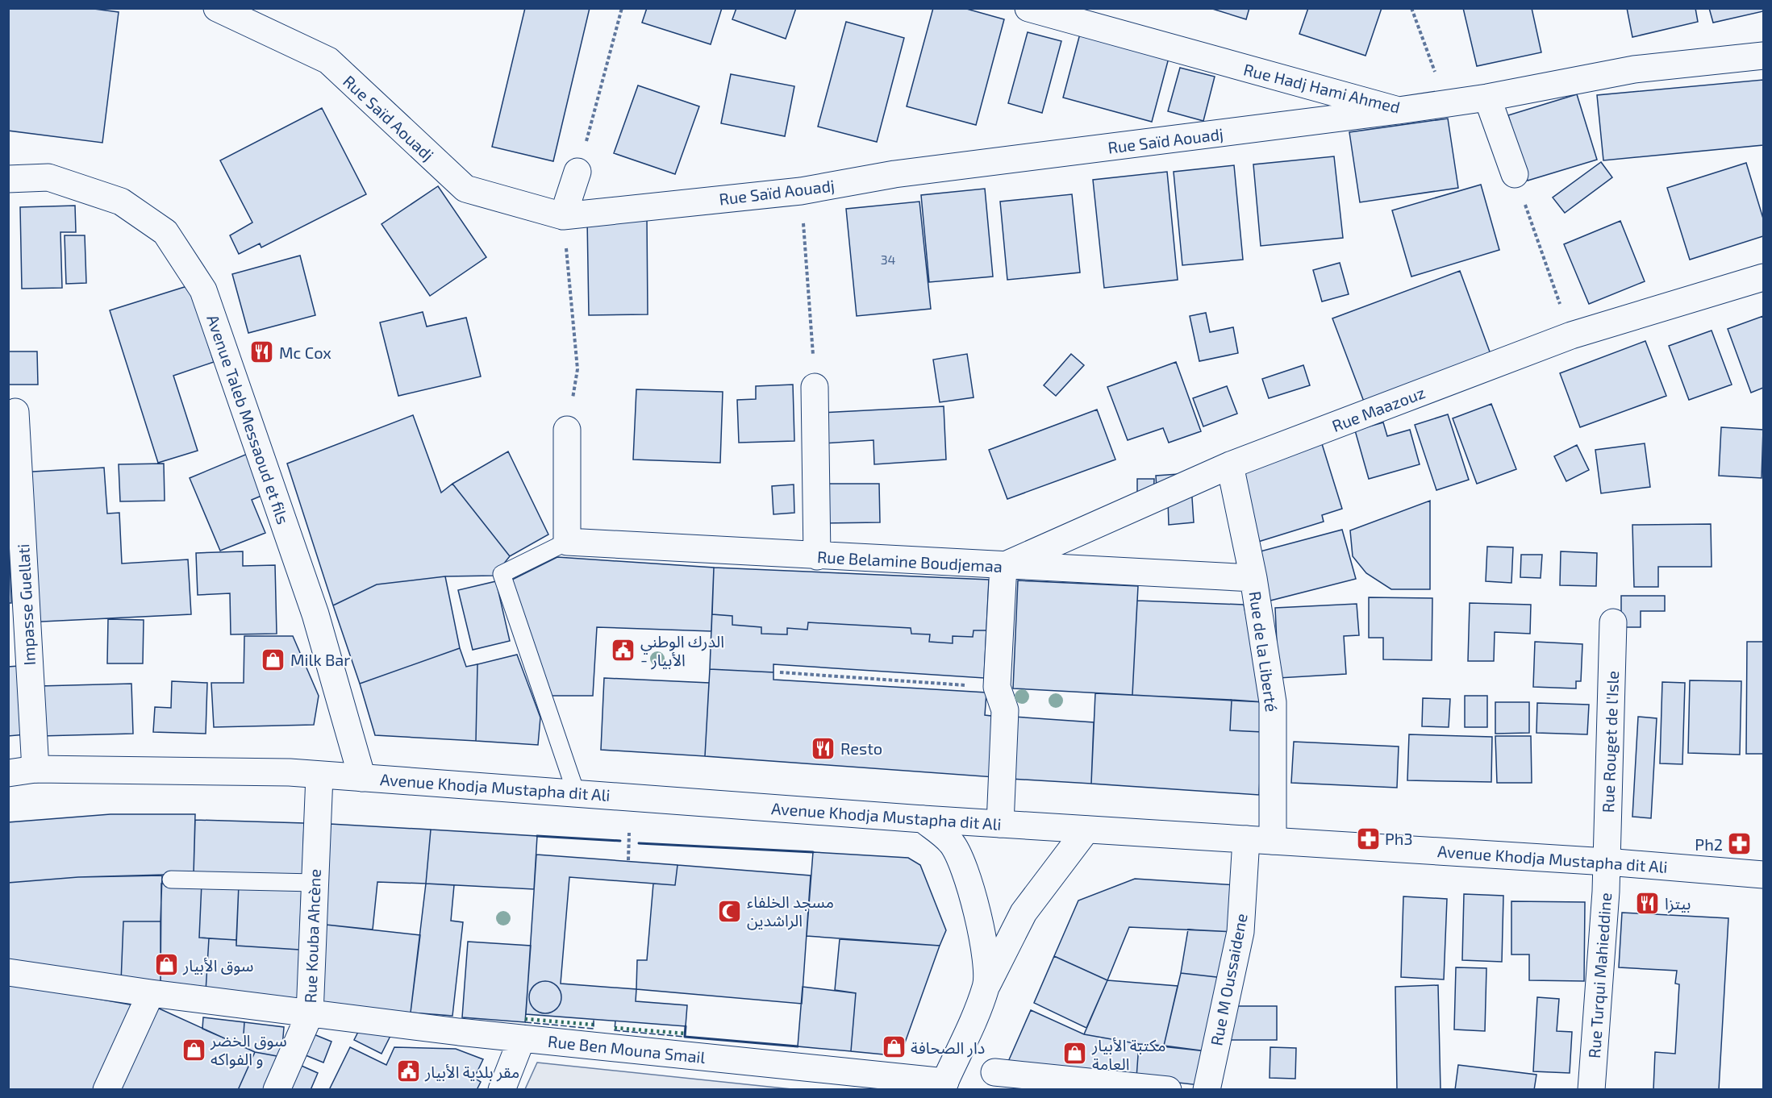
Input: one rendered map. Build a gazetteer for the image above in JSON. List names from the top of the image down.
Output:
{
  "streets": {
    "street": [
      "Rue Hadj Hami Ahmed",
      "Rue Saïd Aouadj",
      "Rue Maazouz",
      "Avenue Taleb Messaoud et fils",
      "Rue Belamine Boudjemaa",
      "Impasse Guellati",
      "Rue de la Liberté",
      "Rue Rouget de l'Isle",
      "Avenue Khodja Mustapha dit Ali",
      "Rue Kouba Ahcène",
      "Rue Turqui Mahieddine",
      "Rue M Oussaidene",
      "Rue Ben Mouna Smail"
    ]
  },
  "crossings": [
    ["Rue Hadj Hami Ahmed", "Rue Saïd Aouadj"],
    ["Rue Maazouz", "Rue Belamine Boudjemaa"],
    ["Rue Maazouz", "Rue de la Liberté"],
    ["Avenue Taleb Messaoud et fils", "Avenue Khodja Mustapha dit Ali"],
    ["Rue Belamine Boudjemaa", "Rue de la Liberté"],
    ["Impasse Guellati", "Avenue Khodja Mustapha dit Ali"],
    ["Rue de la Liberté", "Avenue Khodja Mustapha dit Ali"],
    ["Rue Rouget de l'Isle", "Avenue Khodja Mustapha dit Ali"],
    ["Rue Rouget de l'Isle", "Rue Turqui Mahieddine"],
    ["Avenue Khodja Mustapha dit Ali", "Rue Kouba Ahcène"],
    ["Avenue Khodja Mustapha dit Ali", "Rue Turqui Mahieddine"],
    ["Avenue Khodja Mustapha dit Ali", "Rue M Oussaidene"],
    ["Rue Kouba Ahcène", "Rue Ben Mouna Smail"]
  ],
  "places": {
    "restaurant": ["Mc Cox", "Resto", "بيتزا"],
    "public building": ["الدرك الوطني - الأبيار", "مقر بلدية الأبيار"],
    "shop": [
      "Milk Bar",
      "سوق الأبيار",
      "دار الصحافة",
      "سوق الخضر و الفواكه",
      "مكتبة الأبيار العامة"
    ],
    "pharmacy": ["Ph3", "Ph2"],
    "mosque": ["مسجد الخلفاء الراشدين"]
  },
  "house_numbers": ["34"]
}
